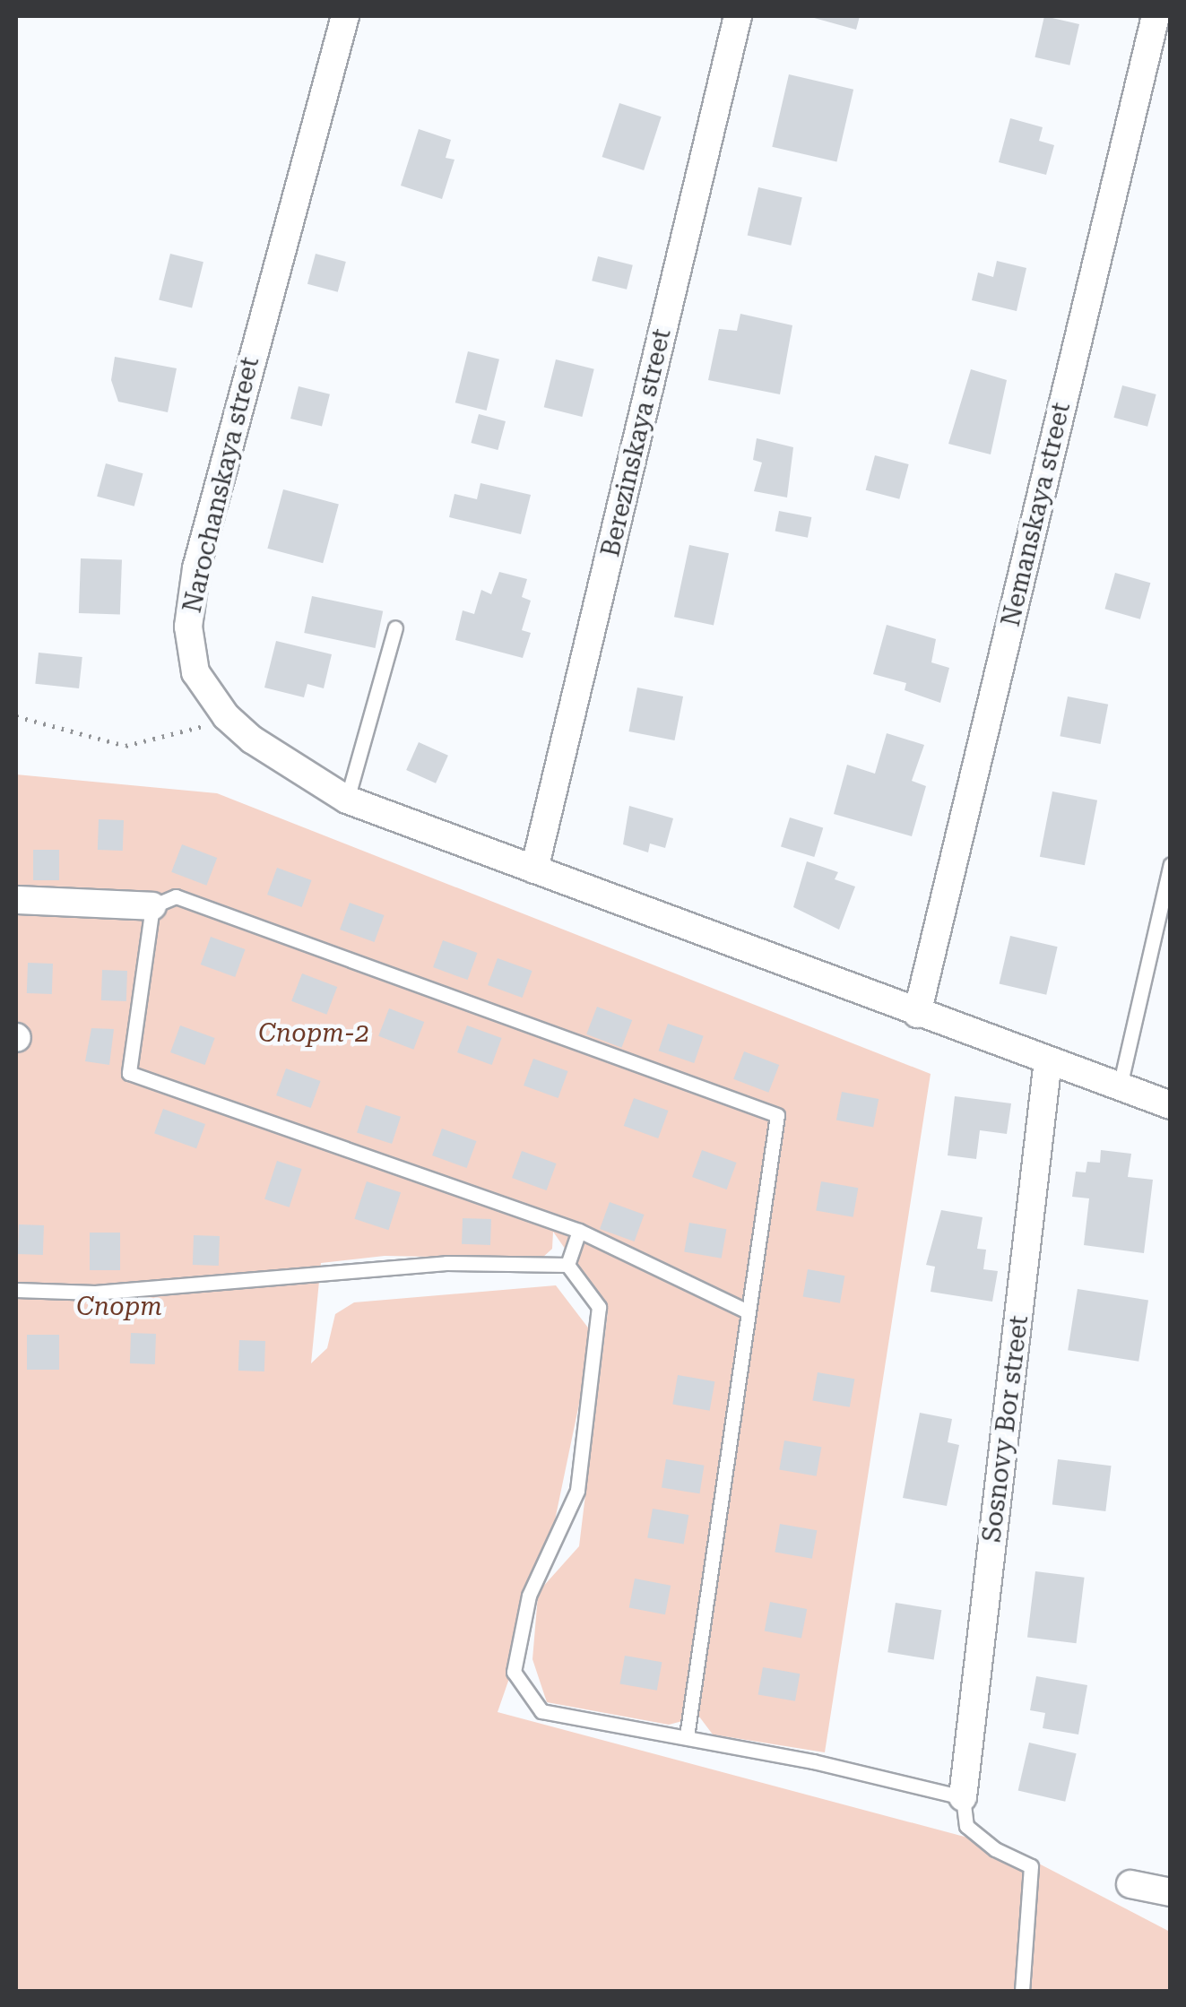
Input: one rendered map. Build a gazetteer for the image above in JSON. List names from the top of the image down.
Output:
{
  "streets": {
    "street": [
      "Berezinskaya street",
      "Narochanskaya street",
      "Nemanskaya street",
      "Sosnovy Bor street"
    ]
  },
  "crossings": [
    ["Berezinskaya street", "Narochanskaya street"],
    ["Narochanskaya street", "Nemanskaya street"],
    ["Narochanskaya street", "Sosnovy Bor street"]
  ],
  "parks": ["Спорт-2", "Спорт"]
}
